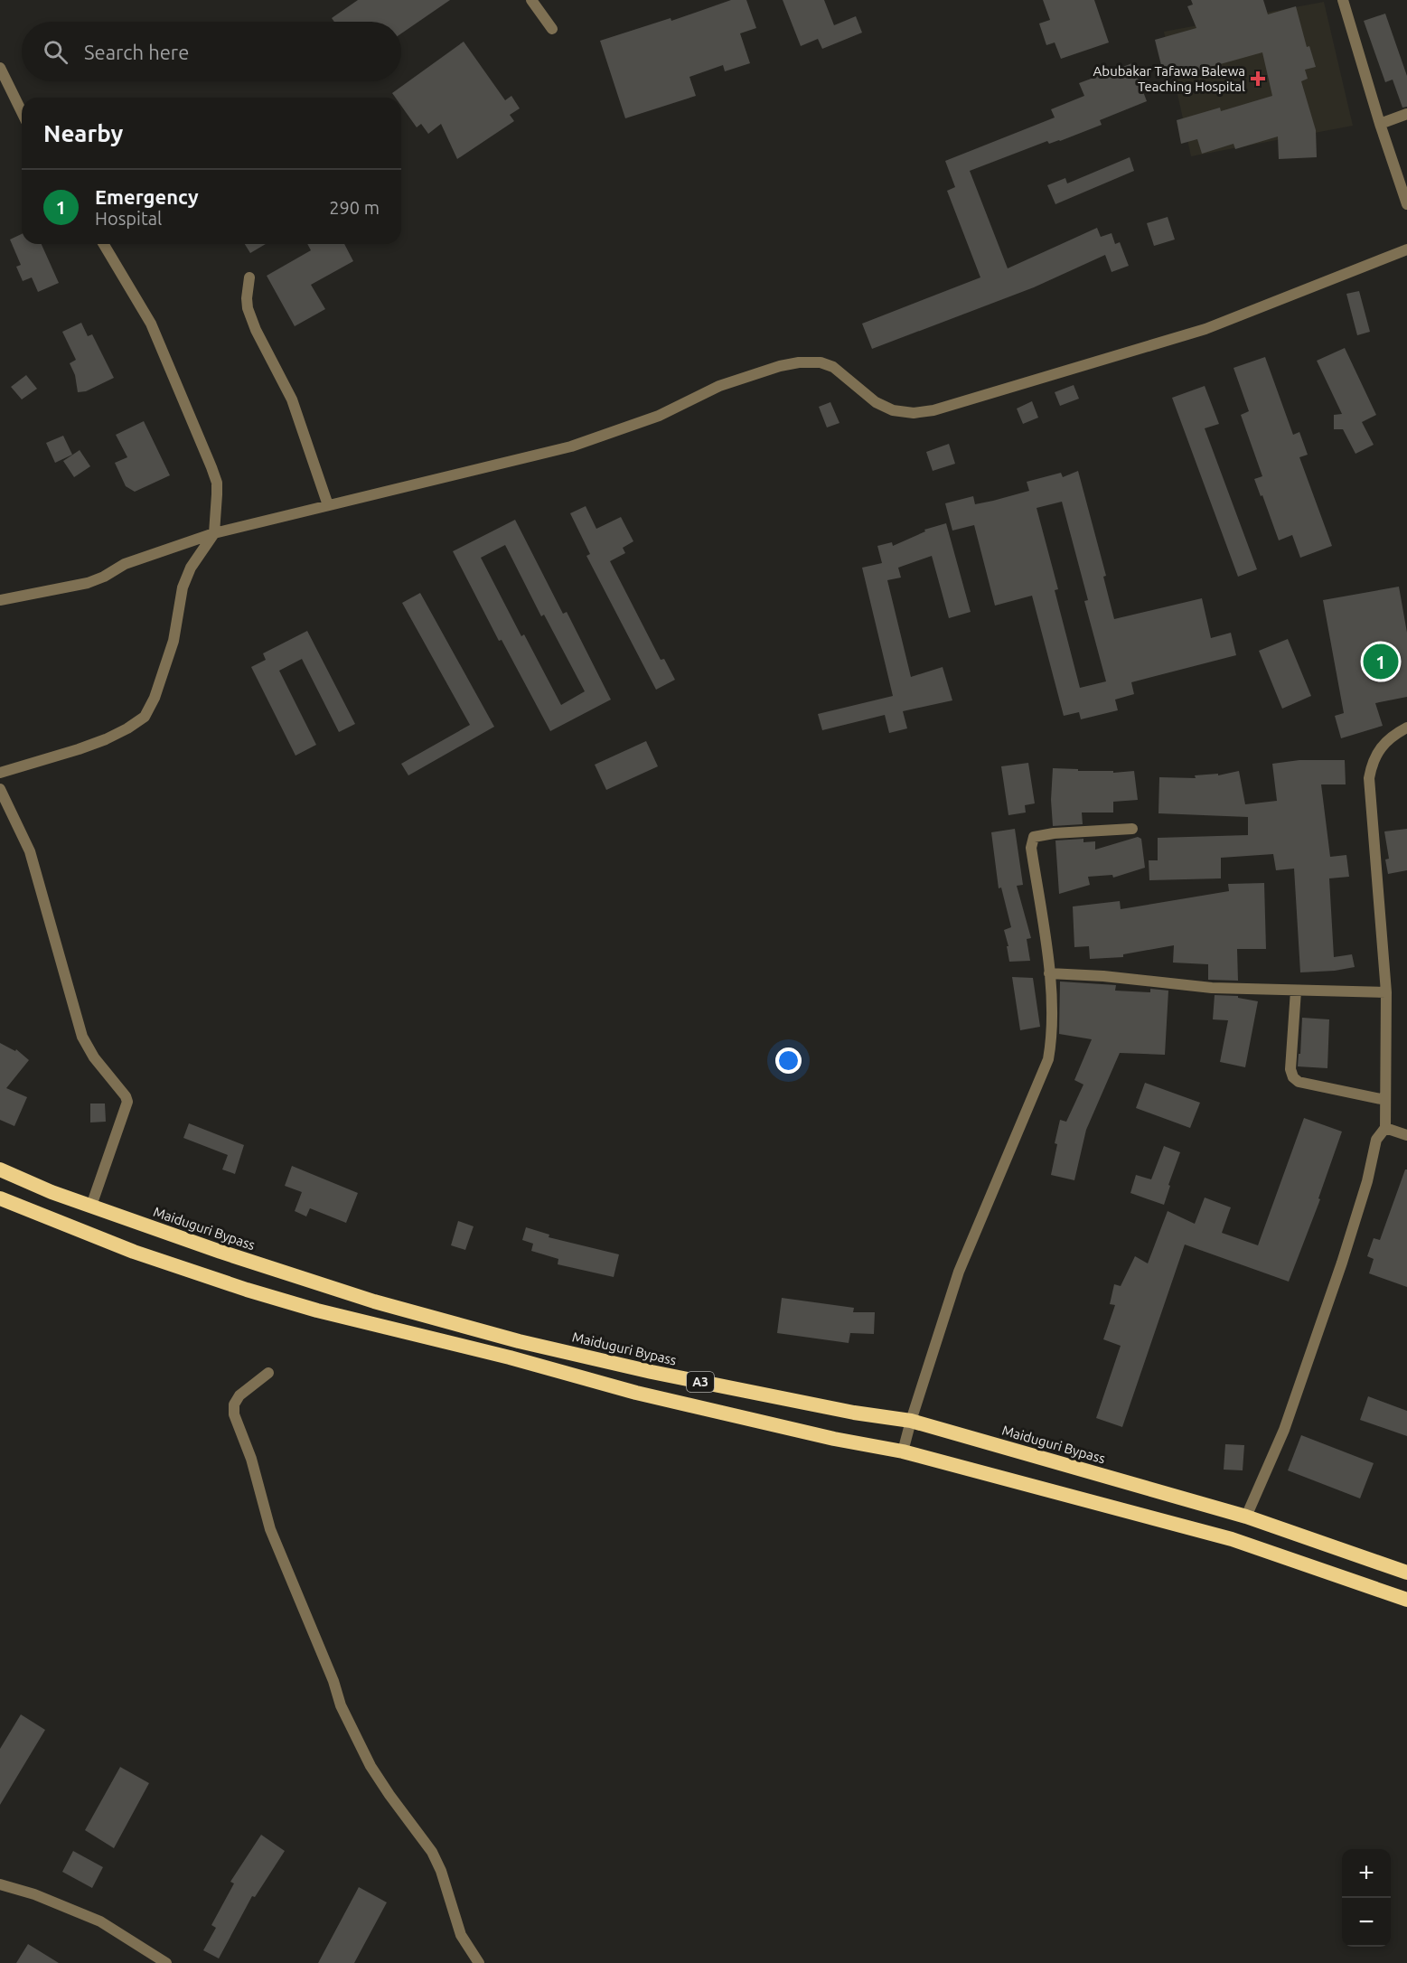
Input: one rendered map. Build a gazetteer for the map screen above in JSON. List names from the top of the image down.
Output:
{
  "streets": {
    "highway": ["Maiduguri Bypass", "A3"]
  },
  "places": {
    "health": ["Abubakar Tafawa Balewa Teaching Hospital"]
  },
  "page": {
    "search": "Search here",
    "heading": "Nearby",
    "list": [
      {
        "mark": "1",
        "name": "Emergency",
        "note": "Hospital",
        "value": "290 m"
      }
    ],
    "pins": "1",
    "map_buttons": ["+", "−"]
  }
}
